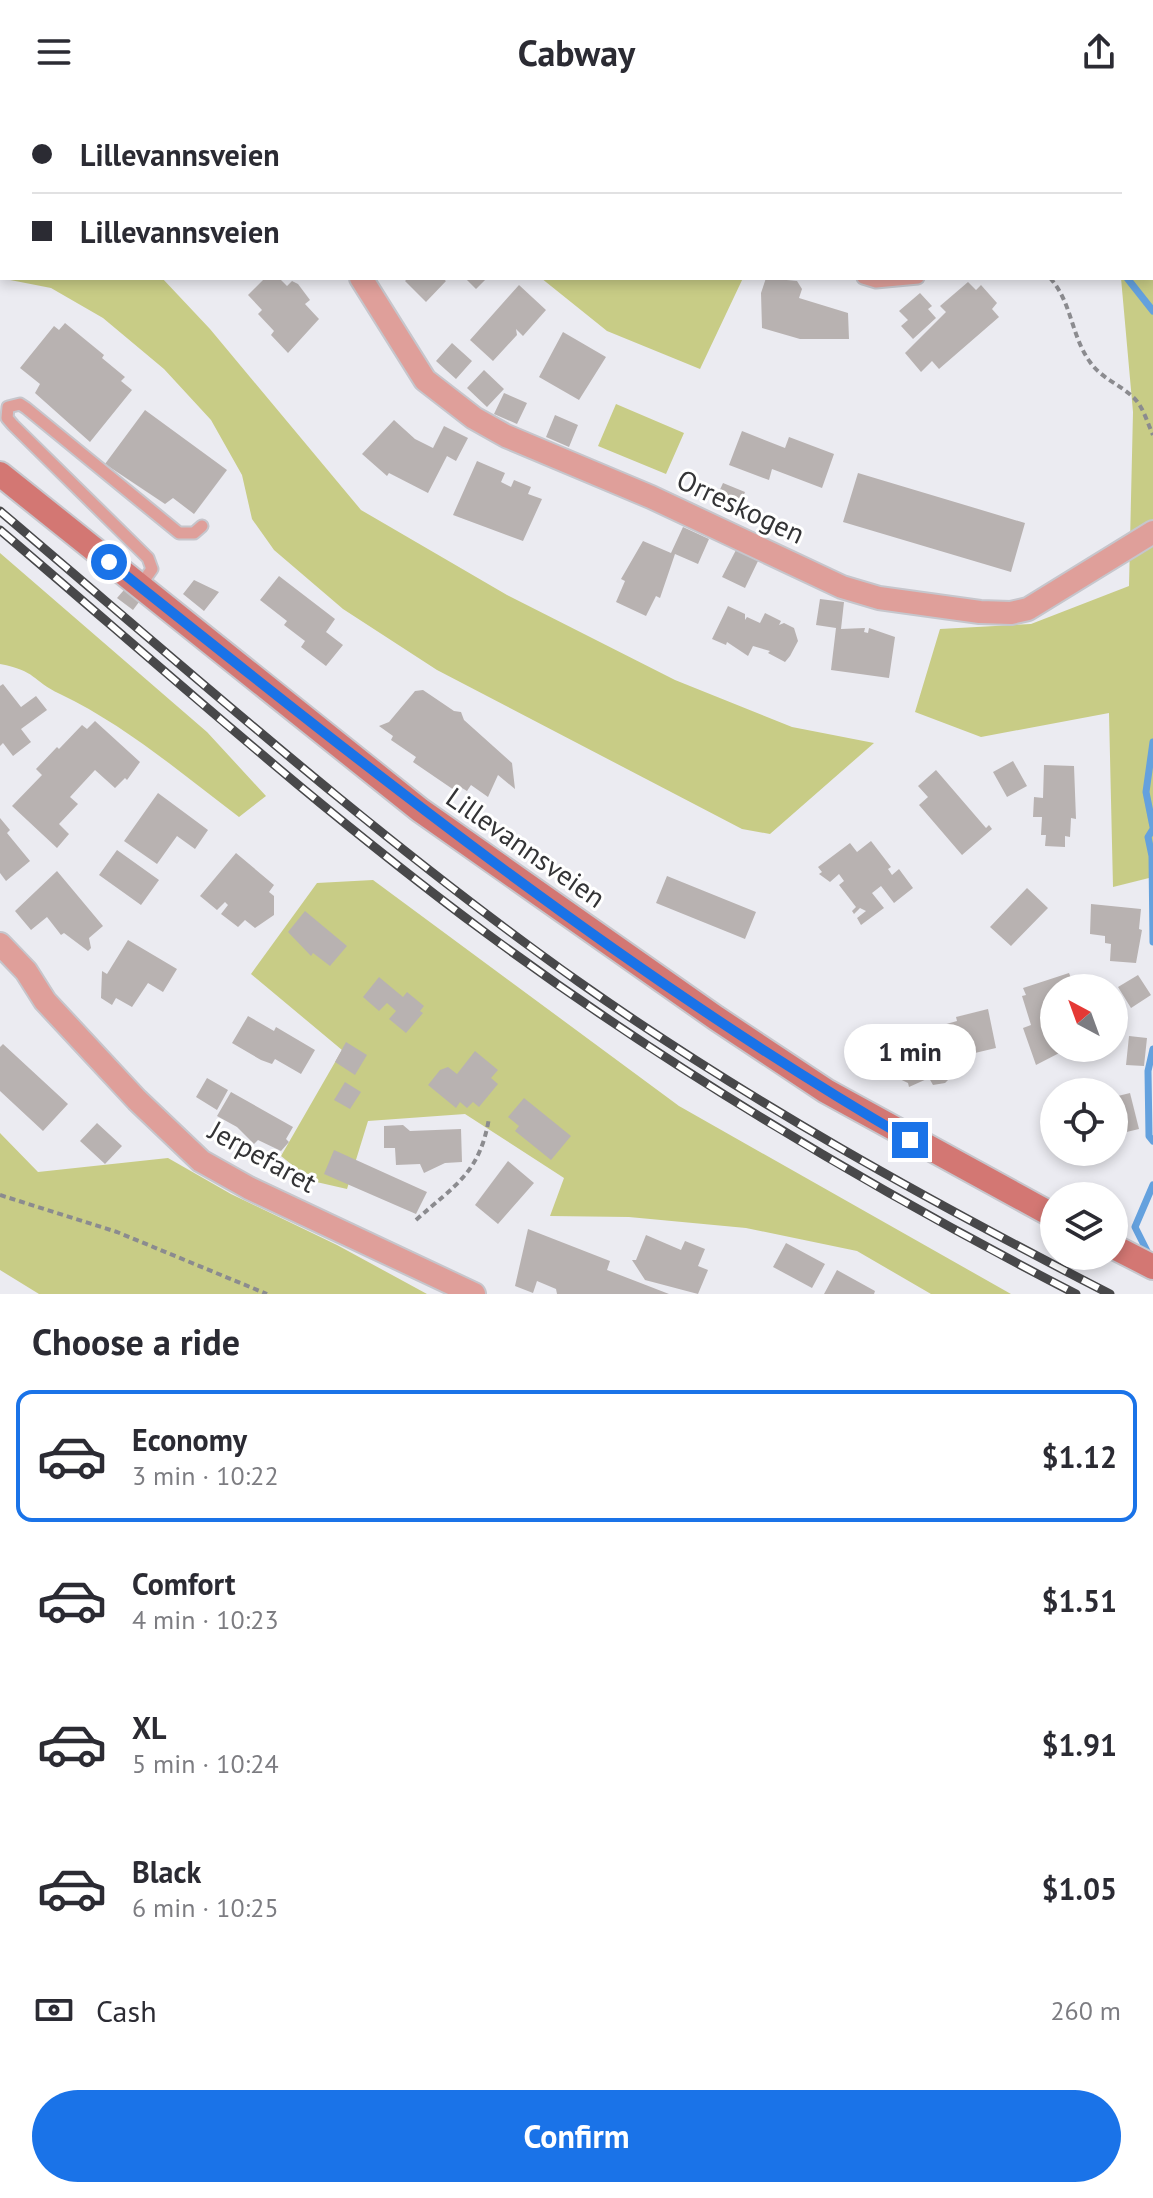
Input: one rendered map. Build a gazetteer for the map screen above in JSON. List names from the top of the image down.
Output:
{
  "streets": {
    "street": ["Orreskogen", "Lillevannsveien", "Jerpefaret"]
  },
  "north": "top left",
  "page": {
    "header": "Cabway",
    "banner": ["Lillevannsveien", "Lillevannsveien"],
    "bubble": "1 min",
    "heading": "Choose a ride",
    "list": [
      {
        "name": "Economy",
        "note": "3 min · 10:22",
        "value": "$1.12"
      },
      {
        "name": "Comfort",
        "note": "4 min · 10:23",
        "value": "$1.51"
      },
      {
        "name": "XL",
        "note": "5 min · 10:24",
        "value": "$1.91"
      },
      {
        "name": "Black",
        "note": "6 min · 10:25",
        "value": "$1.05"
      }
    ],
    "pay": ["Cash", "260 m"],
    "buttons": "Confirm"
  }
}
